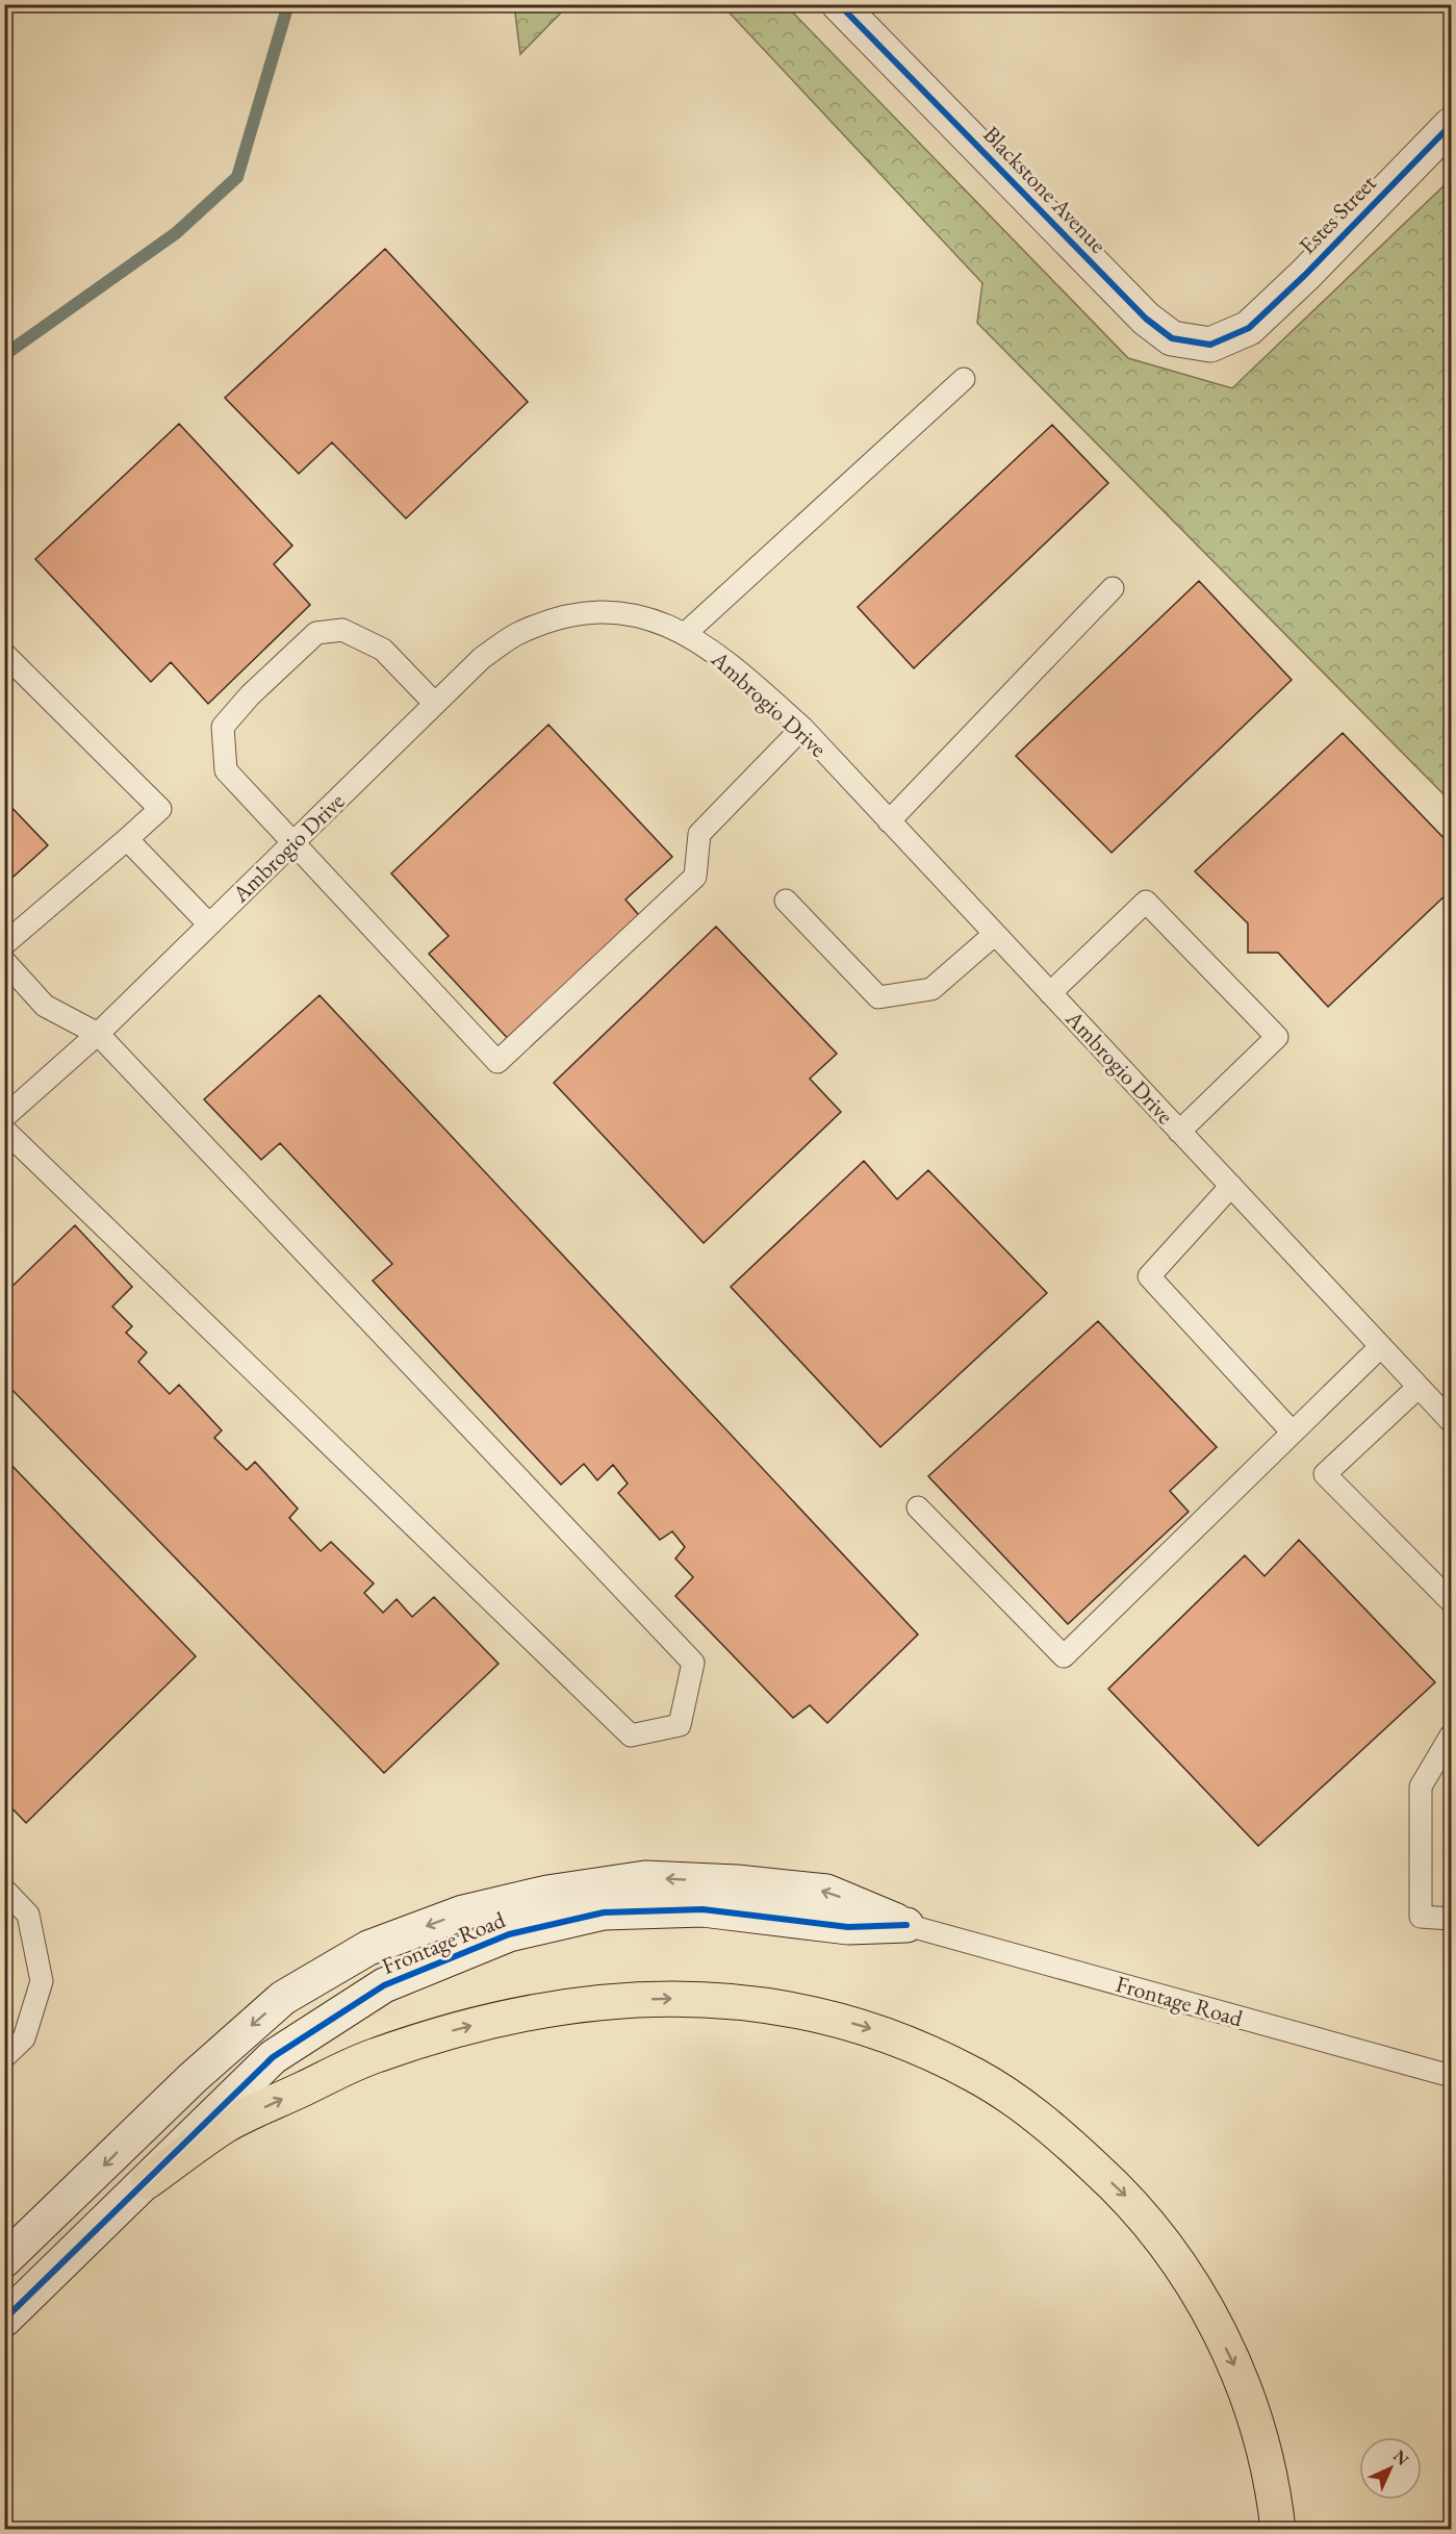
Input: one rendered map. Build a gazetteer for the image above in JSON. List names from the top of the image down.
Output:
{
  "streets": {
    "street": ["Blackstone Avenue", "Estes Street", "Frontage Road"],
    "lane": ["Ambrogio Drive"]
  },
  "crossings": [
    ["Blackstone Avenue", "Estes Street"]
  ],
  "one_way": ["Frontage Road"],
  "north": "top right"
}
